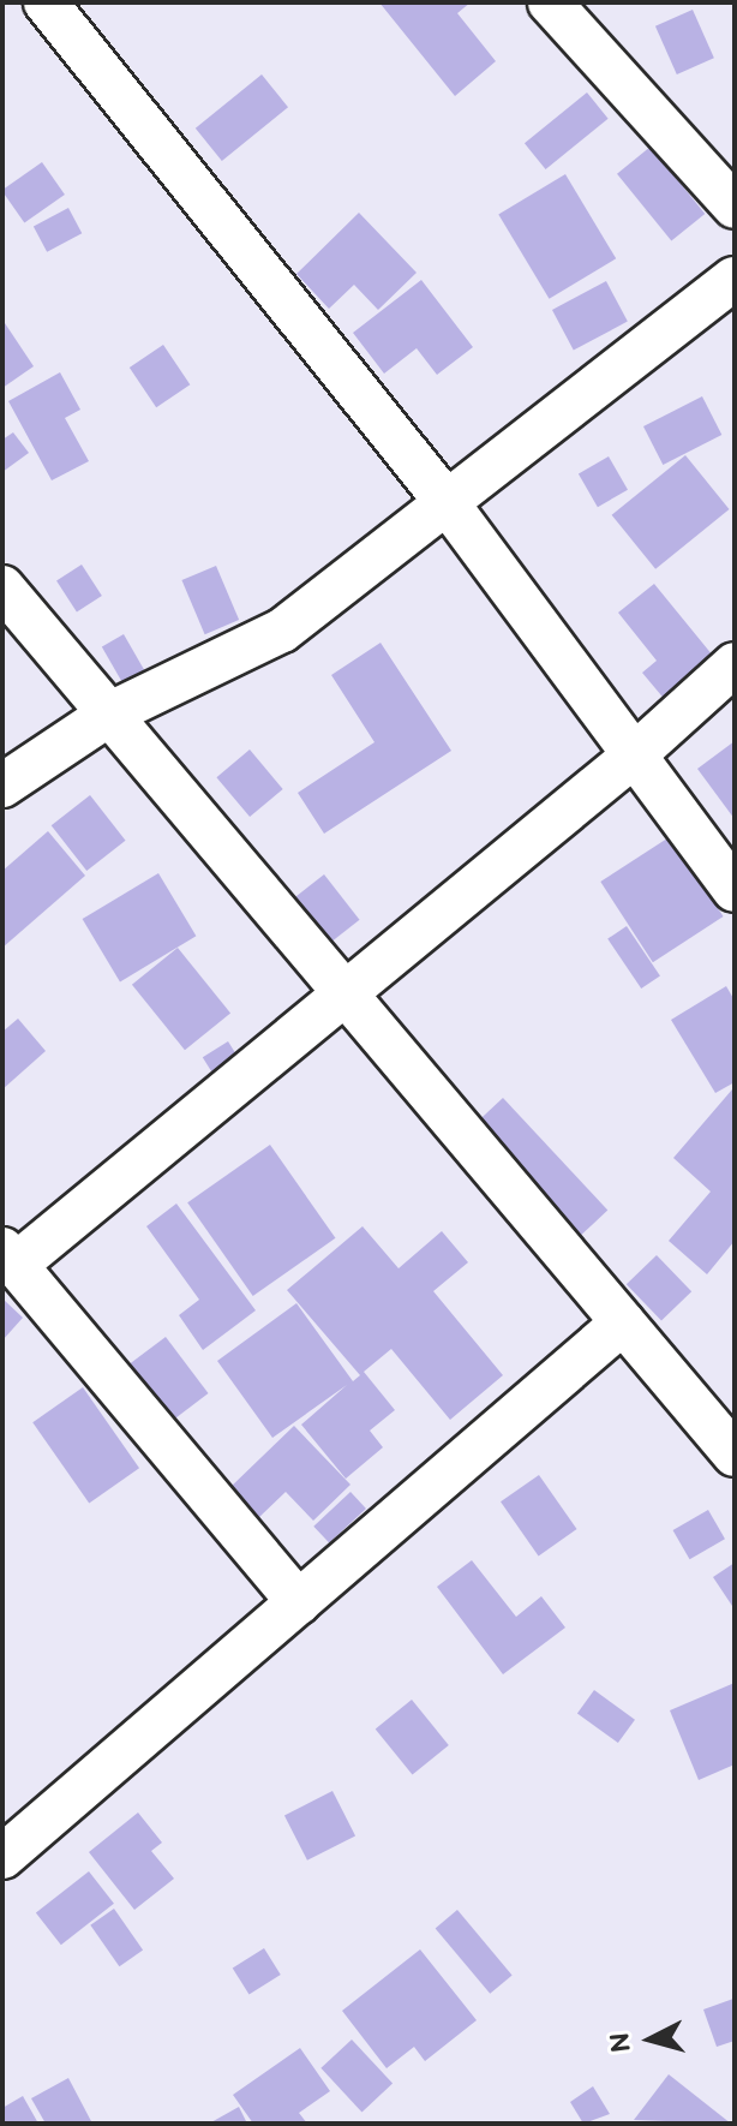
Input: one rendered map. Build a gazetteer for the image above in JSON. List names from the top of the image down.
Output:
{
  "north": "left"
}
